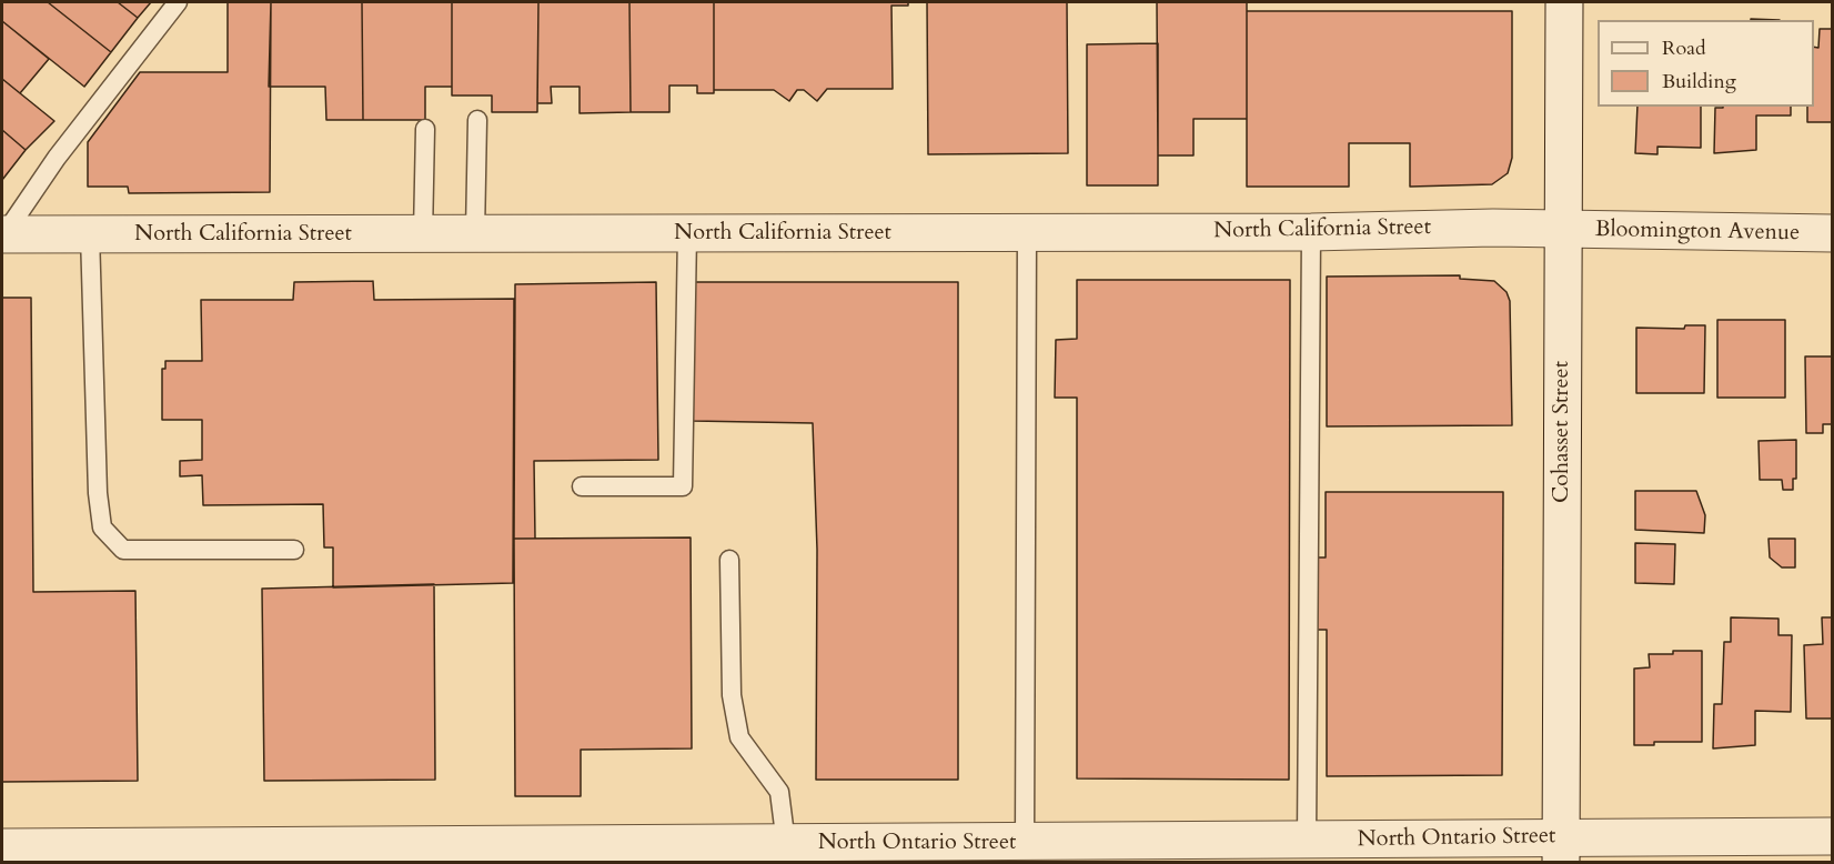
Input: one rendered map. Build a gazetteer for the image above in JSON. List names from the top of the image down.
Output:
{
  "streets": {
    "street": [
      "North California Street",
      "Bloomington Avenue",
      "Cohasset Street",
      "North Ontario Street"
    ]
  },
  "crossings": [
    ["North California Street", "Bloomington Avenue"],
    ["North California Street", "Cohasset Street"],
    ["Bloomington Avenue", "Cohasset Street"],
    ["Cohasset Street", "North Ontario Street"]
  ],
  "legend": ["Road", "Building"]
}
